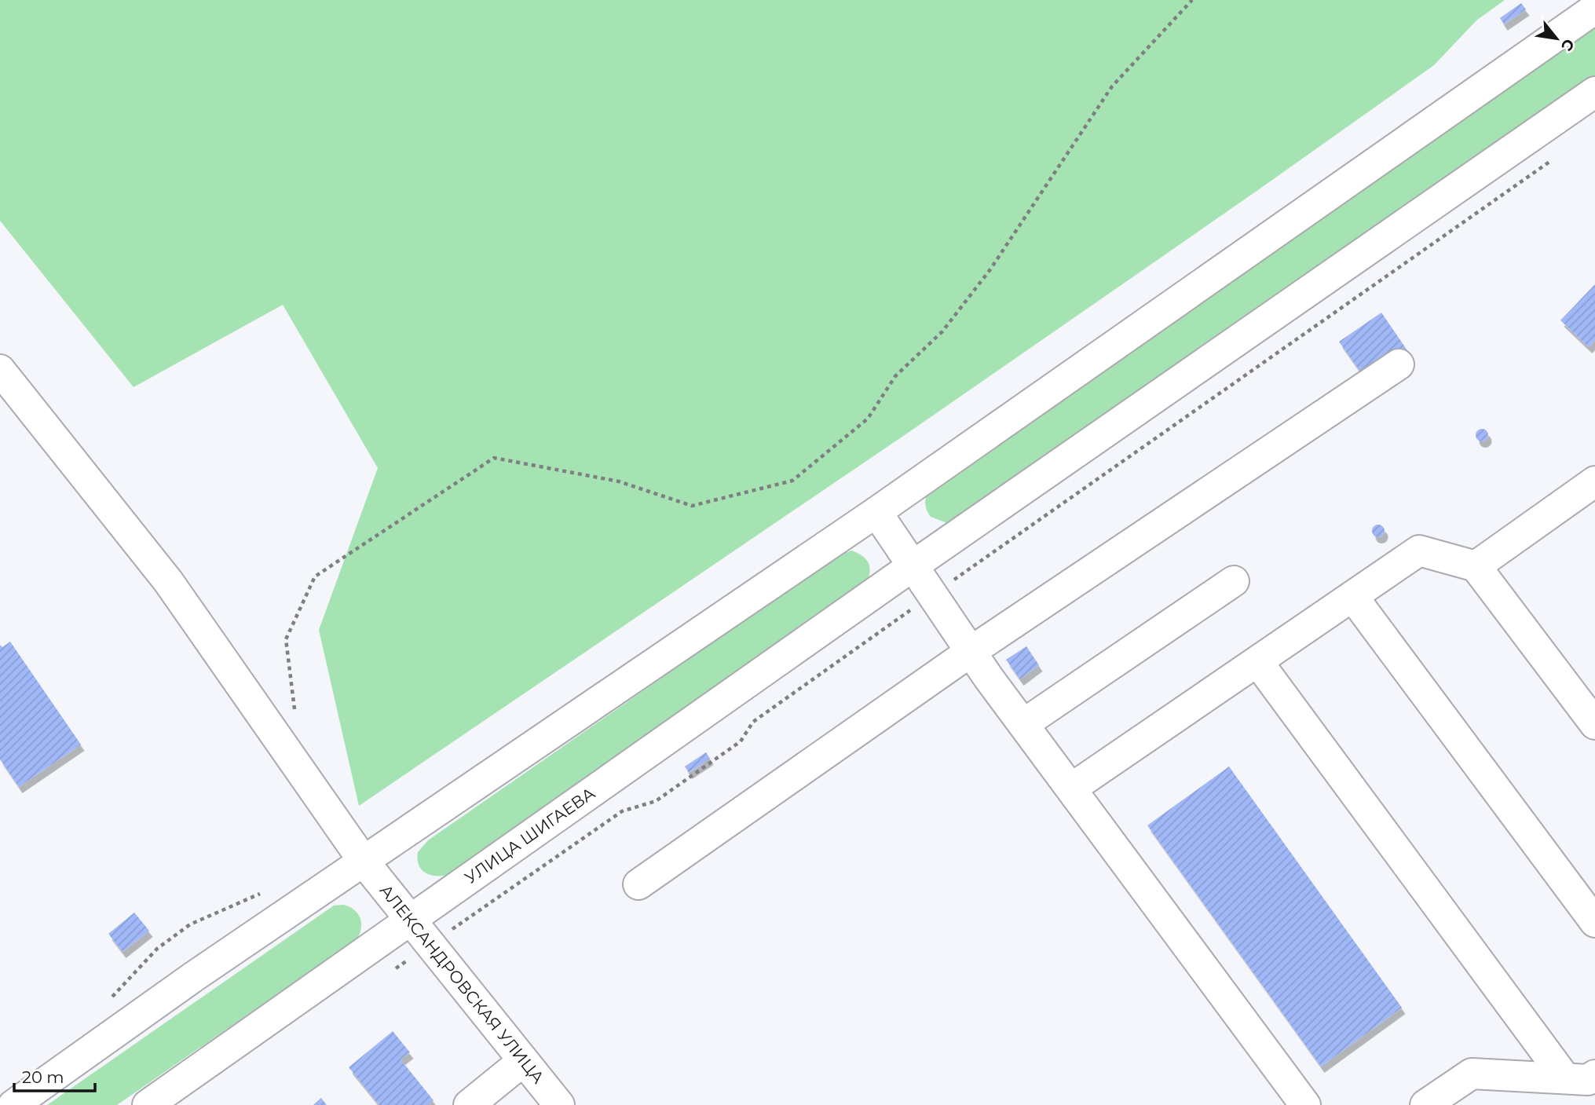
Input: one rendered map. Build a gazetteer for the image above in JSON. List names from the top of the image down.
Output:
{
  "streets": {
    "street": ["УЛИЦА ШИГАЕВА", "АЛЕКСАНДРОВСКАЯ УЛИЦА"]
  },
  "crossings": [
    ["УЛИЦА ШИГАЕВА", "АЛЕКСАНДРОВСКАЯ УЛИЦА"]
  ],
  "scale_bar": "20 m",
  "north": "bottom right"
}
